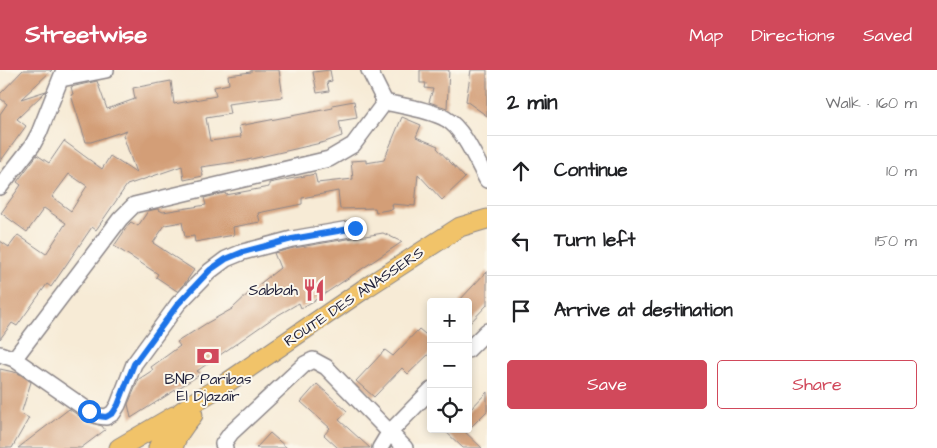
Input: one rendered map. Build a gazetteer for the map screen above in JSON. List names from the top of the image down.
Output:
{
  "streets": {
    "main road": ["ROUTE DES ANASSERS"]
  },
  "places": {
    "restaurant": ["Sabbah"],
    "bank": ["BNP Paribas El Djazaïr"]
  },
  "page": {
    "header": "Streetwise",
    "nav": ["Map", "Directions", "Saved"],
    "heading": ["2 min", "Walk · 160 m"],
    "list": [
      ["Continue", "10 m"],
      ["Turn left", "150 m"],
      "Arrive at destination"
    ],
    "map_buttons": ["+", "−"],
    "buttons": ["Save", "Share"]
  }
}
